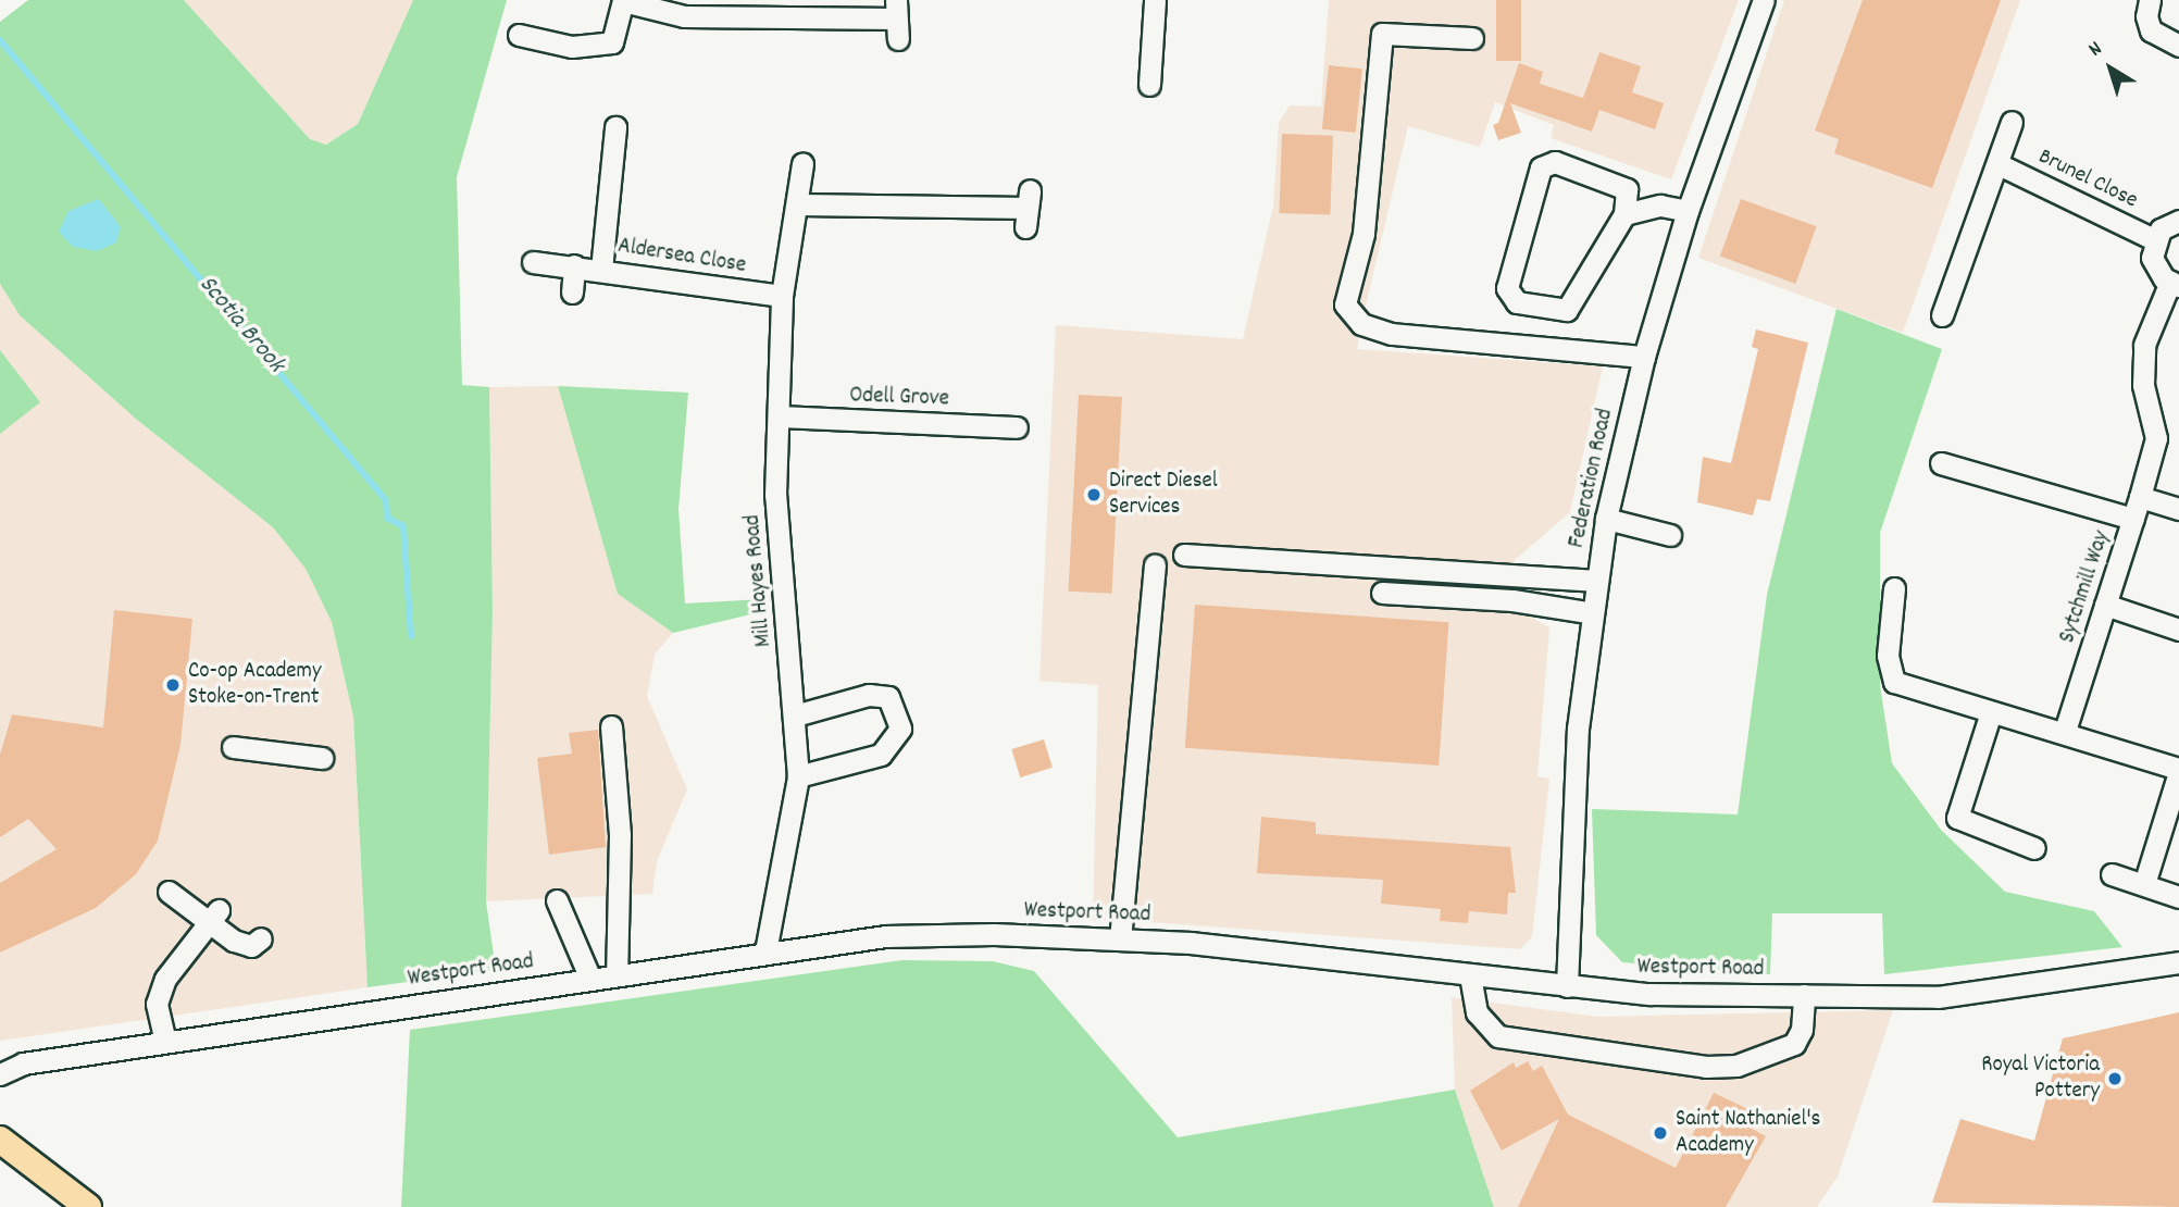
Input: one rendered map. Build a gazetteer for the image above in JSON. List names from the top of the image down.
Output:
{
  "streets": {
    "street": [
      "Brunel Close",
      "Aldersea Close",
      "Odell Grove",
      "Federation Road",
      "Mill Hayes Road",
      "Sytchmill Way",
      "Westport Road"
    ]
  },
  "crossings": [
    ["Aldersea Close", "Mill Hayes Road"],
    ["Odell Grove", "Mill Hayes Road"],
    ["Federation Road", "Westport Road"],
    ["Mill Hayes Road", "Westport Road"]
  ],
  "water": ["Scotia Brook"],
  "places": [
    "Direct Diesel Services",
    "Co-op Academy Stoke-on-Trent",
    "Royal Victoria Pottery",
    "Saint Nathaniel's Academy"
  ],
  "north": "top left"
}
